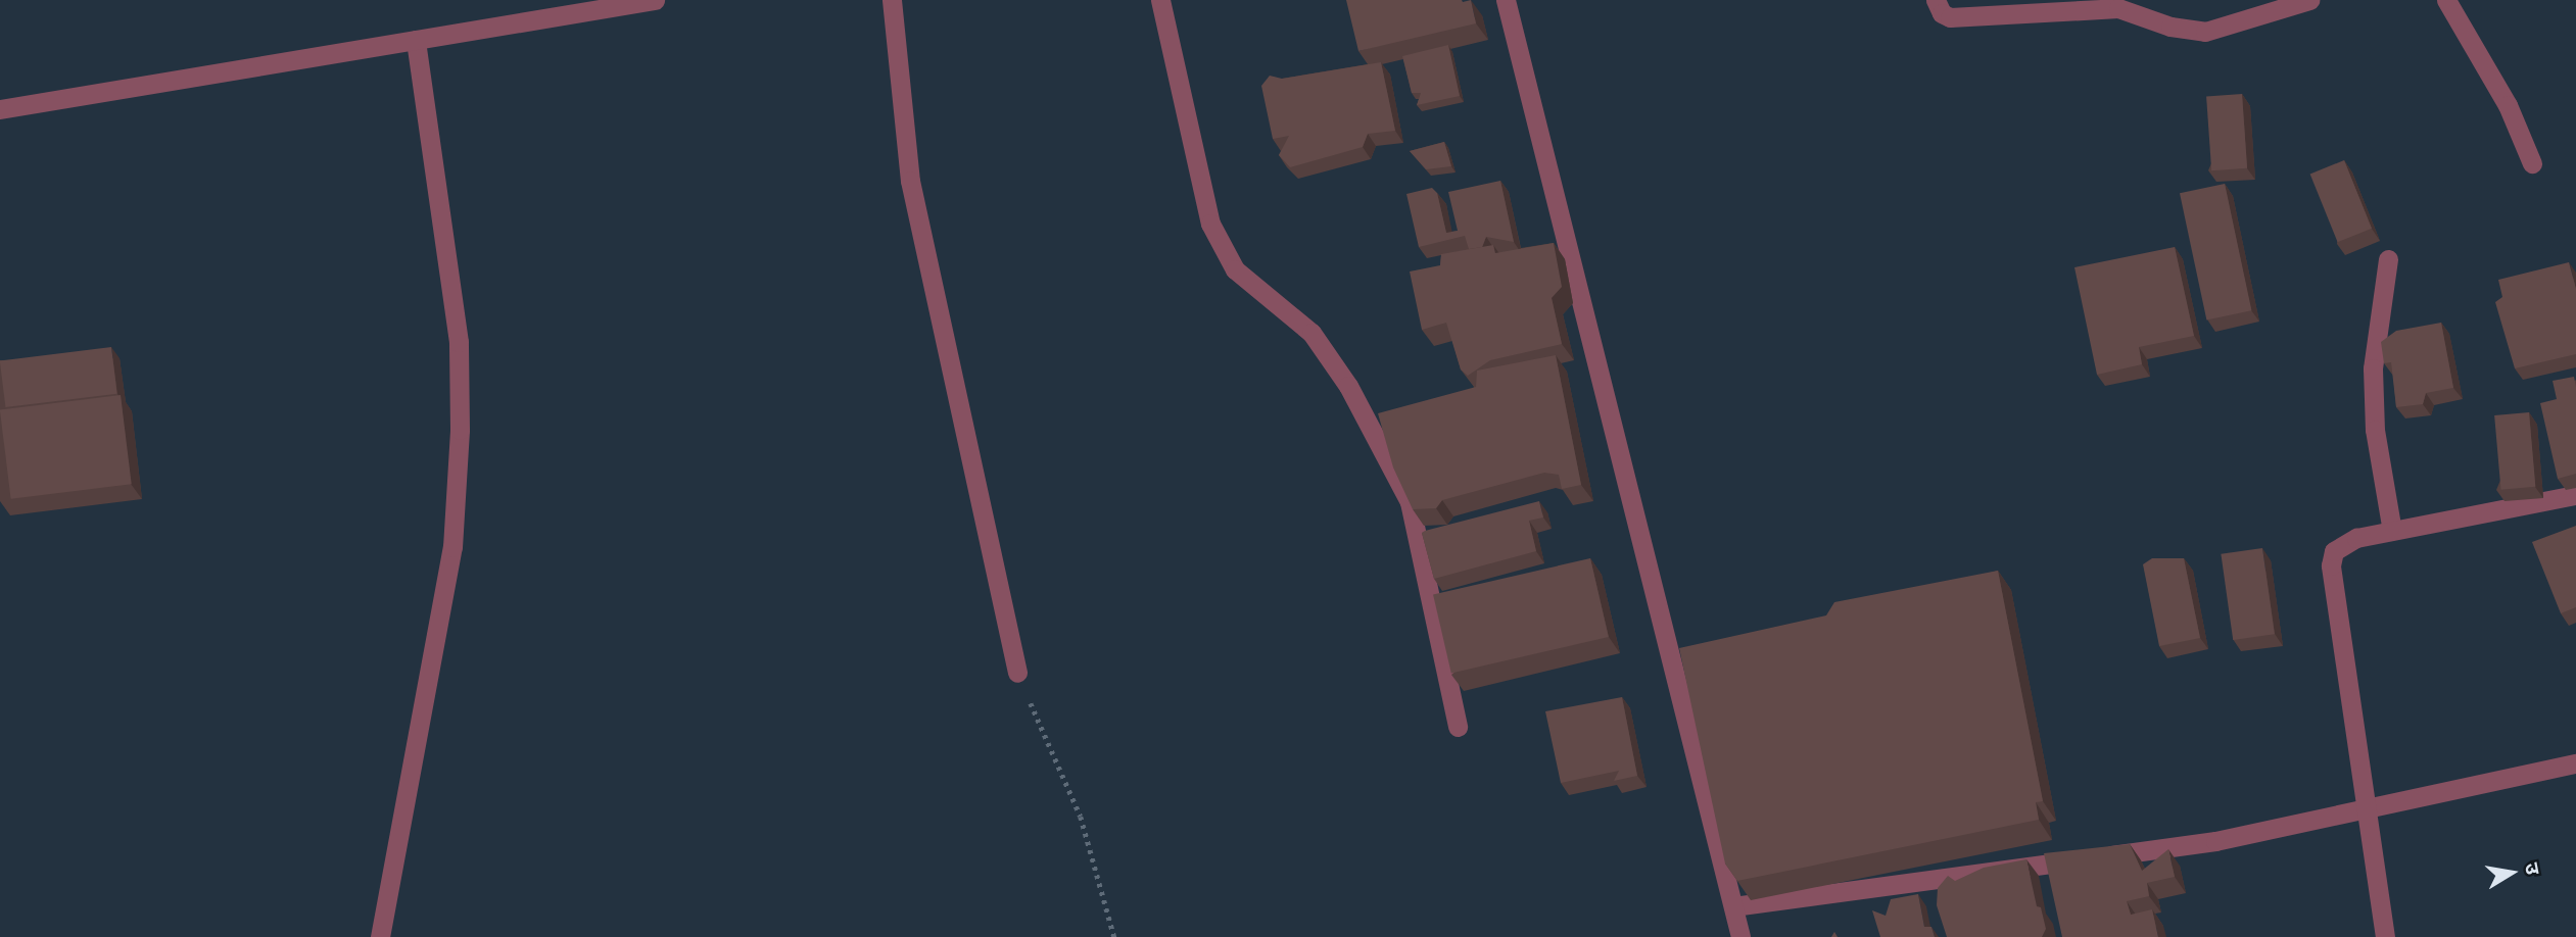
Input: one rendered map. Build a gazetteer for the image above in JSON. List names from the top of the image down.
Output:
{
  "north": "right"
}
